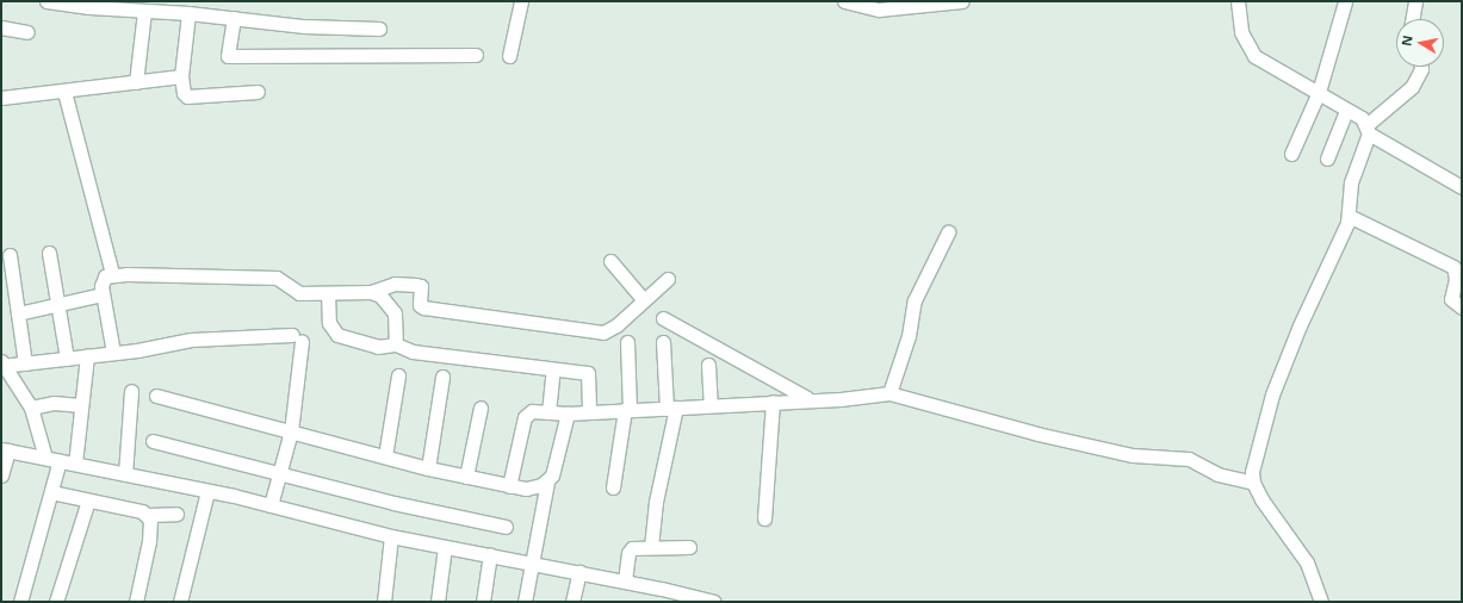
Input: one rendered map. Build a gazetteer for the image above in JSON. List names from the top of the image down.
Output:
{
  "north": "left"
}
